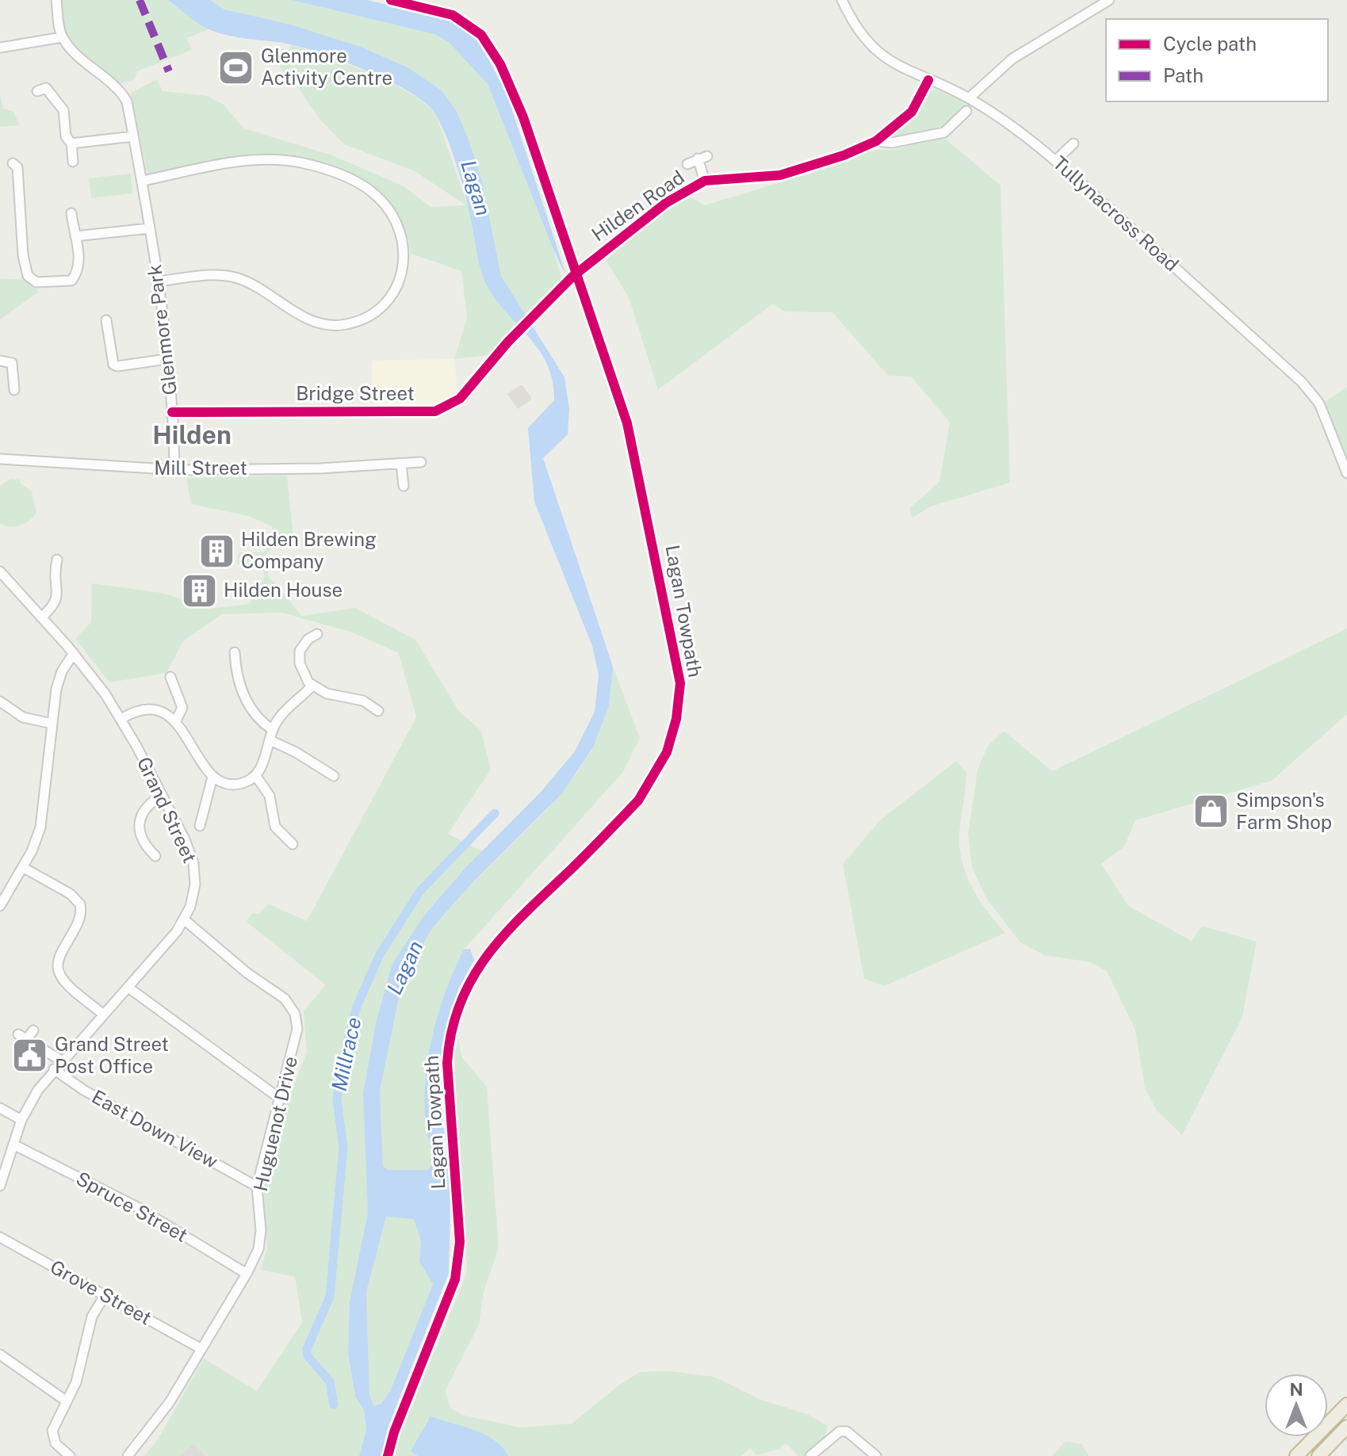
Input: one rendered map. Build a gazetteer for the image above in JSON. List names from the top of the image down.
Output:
{
  "streets": {
    "street": [
      "Hilden Road",
      "Tullynacross Road",
      "Glenmore Park",
      "Bridge Street",
      "Mill Street",
      "Grand Street",
      "Huguenot Drive",
      "East Down View",
      "Spruce Street",
      "Grove Street"
    ],
    "cycle path": ["Lagan Towpath"]
  },
  "crossings": [
    ["Hilden Road", "Tullynacross Road"],
    ["Hilden Road", "Bridge Street"],
    ["Glenmore Park", "Bridge Street"],
    ["Glenmore Park", "Mill Street"],
    ["Grand Street", "Huguenot Drive"],
    ["Grand Street", "East Down View"],
    ["Grand Street", "Spruce Street"],
    ["Huguenot Drive", "East Down View"],
    ["Huguenot Drive", "Spruce Street"],
    ["Huguenot Drive", "Grove Street"]
  ],
  "districts": ["Hilden"],
  "water": ["Lagan", "Millrace"],
  "places": {
    "sports": ["Glenmore Activity Centre"],
    "building": ["Hilden Brewing Company", "Hilden House"],
    "shop": ["Simpson's Farm Shop"],
    "public building": ["Grand Street Post Office"]
  },
  "legend": ["Cycle path", "Path"],
  "north": "top"
}
